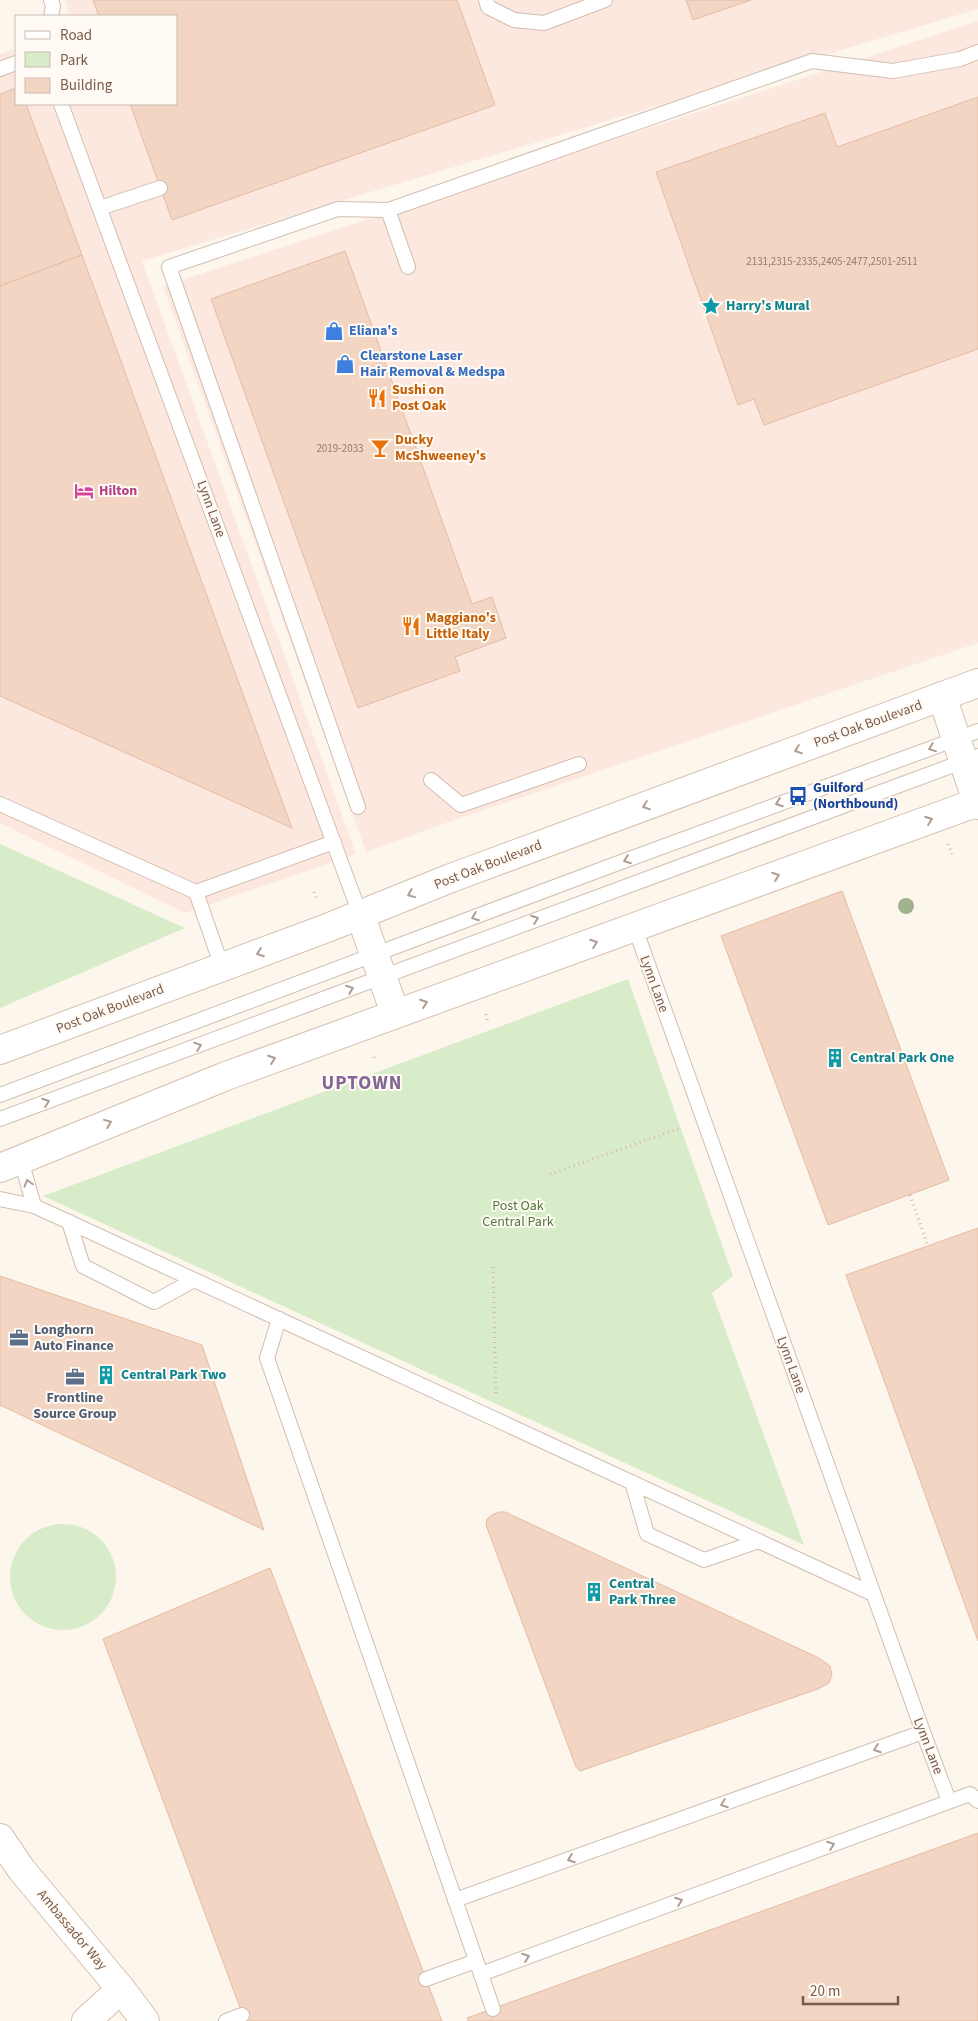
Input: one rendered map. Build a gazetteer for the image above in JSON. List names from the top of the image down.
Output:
{
  "streets": {
    "main road": ["Post Oak Boulevard", "Ambassador Way"],
    "lane": ["Lynn Lane"]
  },
  "crossings": [
    ["Lynn Lane", "Post Oak Boulevard"]
  ],
  "districts": ["UPTOWN"],
  "parks": ["Post Oak Central Park"],
  "places": {
    "place": ["Harry's Mural"],
    "shop": ["Eliana's", "Clearstone Laser Hair Removal & Medspa"],
    "restaurant": ["Sushi on Post Oak", "Maggiano's Little Italy"],
    "bar": ["Ducky McShweeney's"],
    "hotel": ["Hilton"],
    "bus stop": ["Guilford (Northbound)"],
    "building": ["Central Park One", "Central Park Two", "Central Park Three"],
    "office": ["Longhorn Auto Finance", "Frontline Source Group"]
  },
  "house_numbers": ["2131,2315-2335,2405-2477,2501-2511", "2019-2033"],
  "legend": ["Road", "Park", "Building"],
  "scale_bar": "20 m"
}
